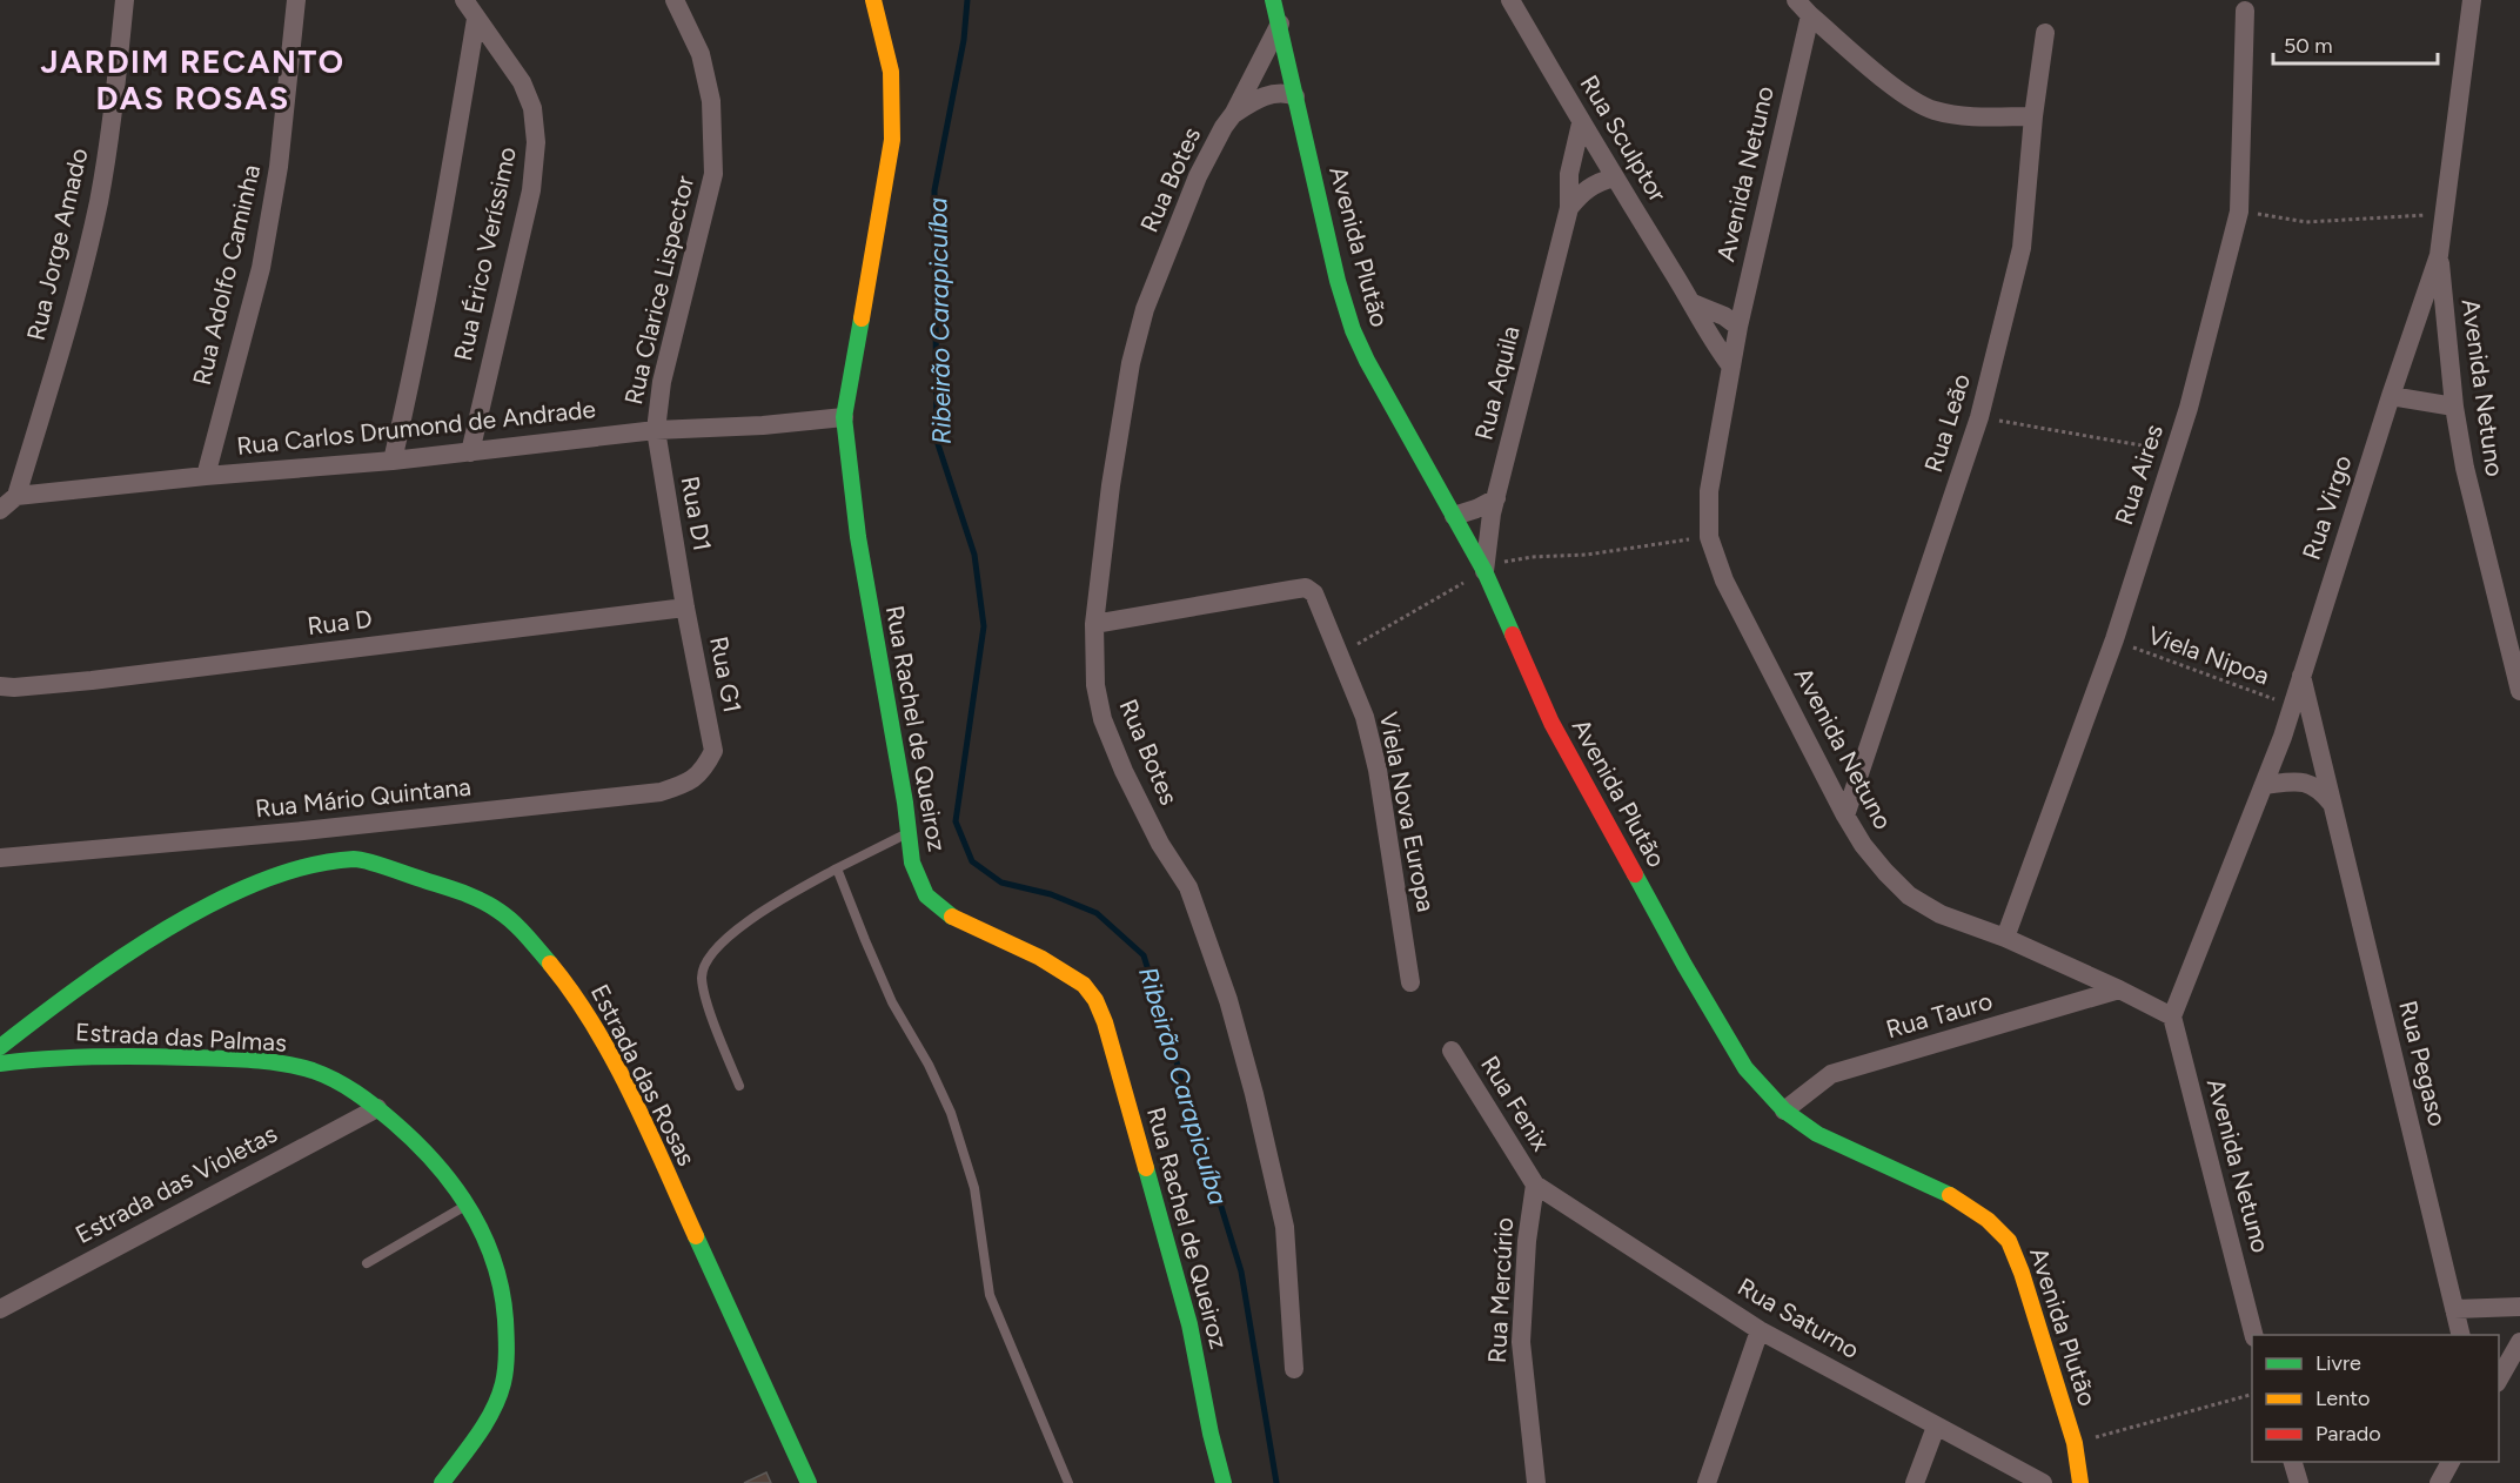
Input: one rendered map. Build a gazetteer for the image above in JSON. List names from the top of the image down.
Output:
{
  "streets": {
    "street": [
      "Rua Sculptor",
      "Avenida Netuno",
      "Rua Botes",
      "Rua Jorge Amado",
      "Avenida Plutão",
      "Rua Érico Veríssimo",
      "Rua Adolfo Caminha",
      "Rua Clarice Lispector",
      "Rua Aquila",
      "Rua Leão",
      "Rua Carlos Drumond de Andrade",
      "Rua Aires",
      "Rua Virgo",
      "Rua D1",
      "Rua D",
      "Rua G1",
      "Rua Rachel de Queiroz",
      "Rua Mário Quintana",
      "Viela Nova Europa",
      "Rua Tauro",
      "Estrada das Palmas",
      "Rua Pegaso",
      "Estrada das Rosas",
      "Rua Fenix",
      "Estrada das Violetas",
      "Rua Mercúrio",
      "Rua Saturno"
    ],
    "path": ["Viela Nipoa"]
  },
  "crossings": [
    ["Rua Sculptor", "Avenida Netuno"],
    ["Rua Sculptor", "Rua Aquila"],
    ["Avenida Netuno", "Rua Leão"],
    ["Avenida Netuno", "Rua Aires"],
    ["Avenida Netuno", "Rua Virgo"],
    ["Avenida Netuno", "Rua Tauro"],
    ["Rua Botes", "Avenida Plutão"],
    ["Rua Botes", "Viela Nova Europa"],
    ["Rua Jorge Amado", "Rua Carlos Drumond de Andrade"],
    ["Avenida Plutão", "Rua Aquila"],
    ["Avenida Plutão", "Rua Tauro"],
    ["Rua Érico Veríssimo", "Rua Carlos Drumond de Andrade"],
    ["Rua Adolfo Caminha", "Rua Carlos Drumond de Andrade"],
    ["Rua Clarice Lispector", "Rua Carlos Drumond de Andrade"],
    ["Rua Clarice Lispector", "Rua D1"],
    ["Rua Carlos Drumond de Andrade", "Rua D1"],
    ["Rua Carlos Drumond de Andrade", "Rua Rachel de Queiroz"],
    ["Rua Aires", "Viela Nipoa"],
    ["Rua Virgo", "Viela Nipoa"],
    ["Rua Virgo", "Rua Pegaso"],
    ["Rua D1", "Rua D"],
    ["Rua D1", "Rua G1"],
    ["Rua D", "Rua G1"],
    ["Rua G1", "Rua Mário Quintana"],
    ["Estrada das Palmas", "Estrada das Violetas"],
    ["Rua Fenix", "Rua Mercúrio"],
    ["Rua Fenix", "Rua Saturno"],
    ["Rua Mercúrio", "Rua Saturno"]
  ],
  "districts": ["JARDIM RECANTO DAS ROSAS"],
  "water": ["Ribeirão Carapicuíba"],
  "legend": ["Livre", "Lento", "Parado"],
  "scale_bar": "50 m"
}
